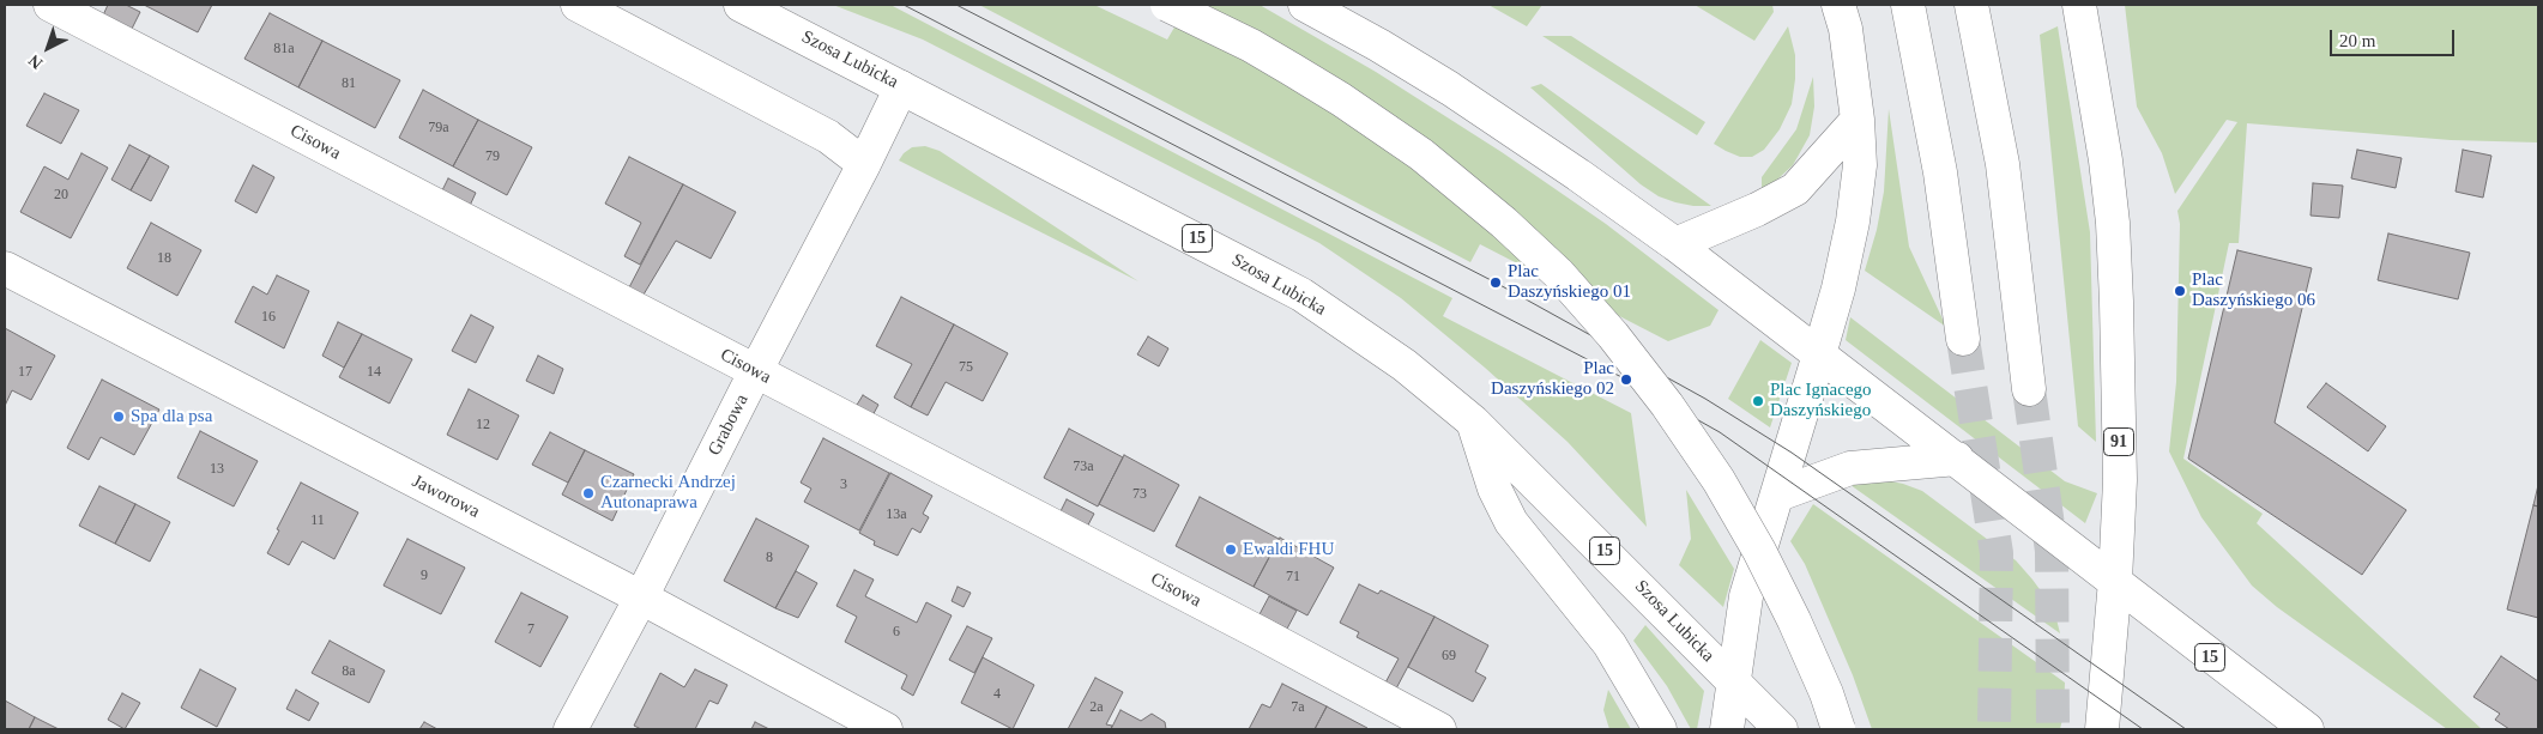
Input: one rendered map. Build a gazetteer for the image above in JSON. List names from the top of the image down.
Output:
{
  "streets": {
    "main road": [
      "Szosa Lubicka",
      "Cisowa",
      "15",
      "Grabowa",
      "91",
      "Jaworowa"
    ]
  },
  "crossings": [
    ["Szosa Lubicka", "15"],
    ["Szosa Lubicka", "Grabowa"],
    ["Cisowa", "Grabowa"],
    ["15", "91"],
    ["Grabowa", "Jaworowa"]
  ],
  "places": [
    "Plac Daszyńskiego 01",
    "Plac Daszyńskiego 06",
    "Plac Daszyńskiego 02",
    "Plac Ignacego Daszyńskiego",
    "Spa dla psa",
    "Czarnecki Andrzej Autonaprawa",
    "Ewaldi FHU"
  ],
  "house_numbers": [
    "81a",
    "81",
    "79a",
    "79",
    "20",
    "18",
    "16",
    "75",
    "17",
    "14",
    "12",
    "73a",
    "13",
    "3",
    "73",
    "13a",
    "11",
    "8",
    "9",
    "71",
    "7",
    "6",
    "69",
    "8a",
    "4",
    "2a",
    "7a"
  ],
  "scale_bar": "20 m",
  "north": "bottom left"
}
